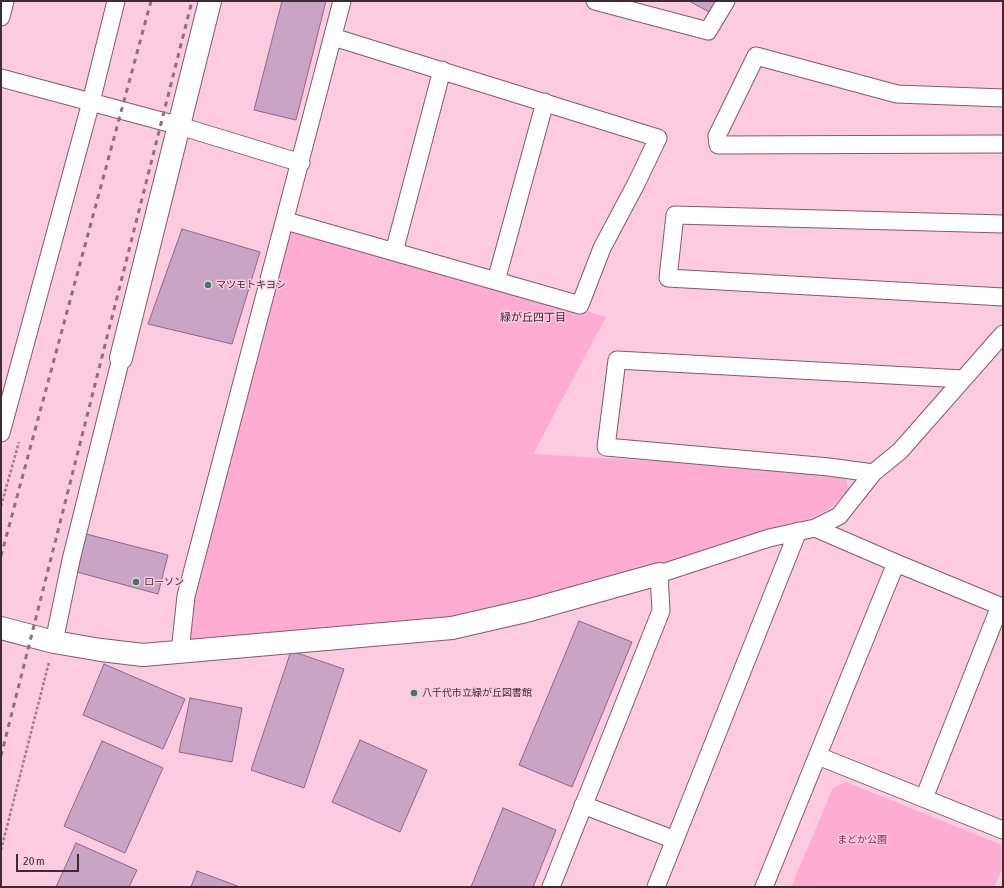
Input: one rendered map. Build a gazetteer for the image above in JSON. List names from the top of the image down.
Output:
{
  "districts": ["緑が丘四丁目"],
  "parks": ["まどか公園"],
  "places": ["マツモトキヨシ", "ローソン", "八千代市立緑が丘図書館"],
  "scale_bar": "20 m"
}
